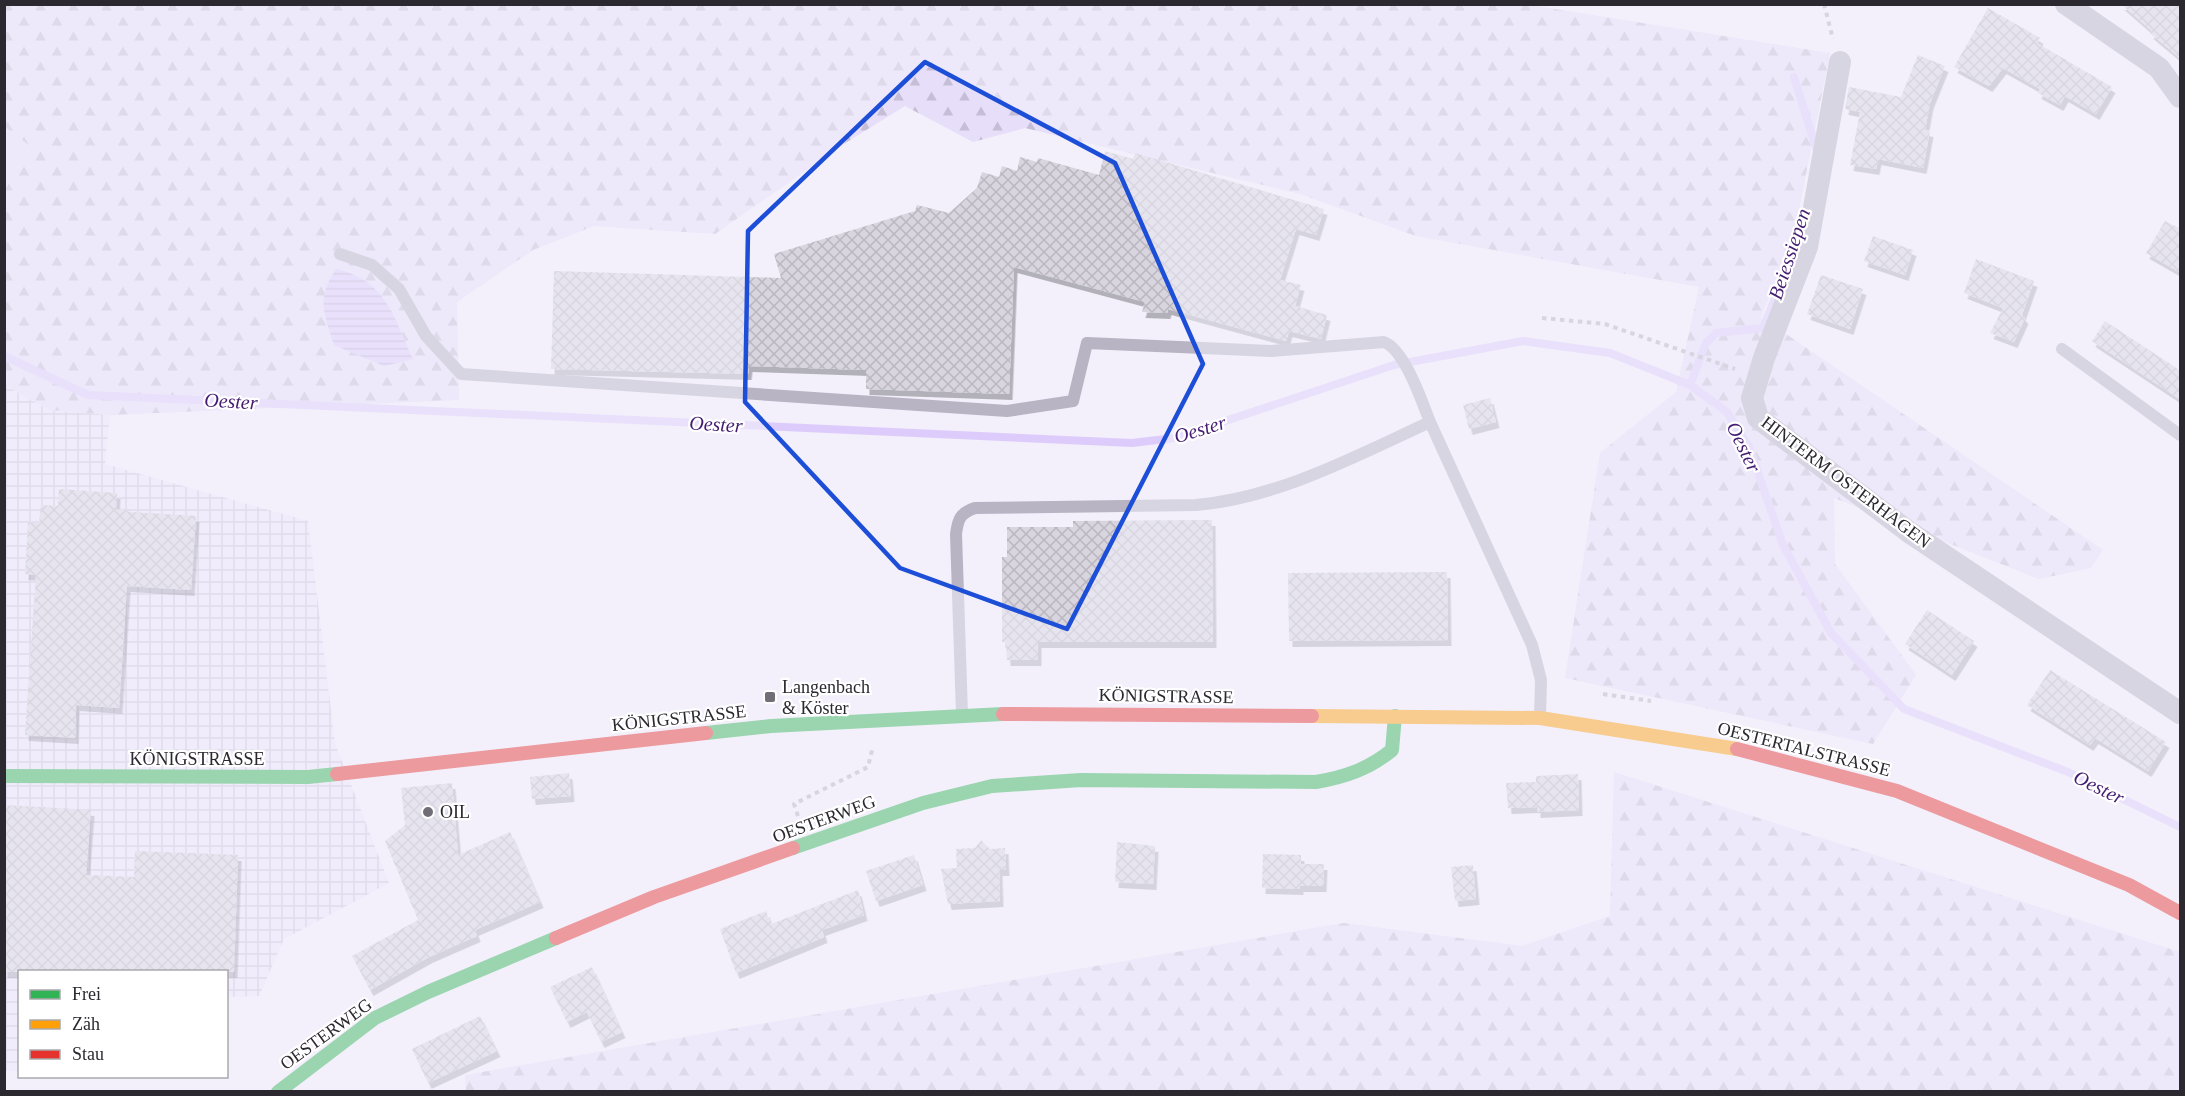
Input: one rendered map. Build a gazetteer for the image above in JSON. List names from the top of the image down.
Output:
{
  "streets": {
    "main road": ["KÖNIGSTRASSE", "OESTERTALSTRASSE", "OESTERWEG"],
    "street": ["HINTERM OSTERHAGEN"]
  },
  "crossings": [
    ["KÖNIGSTRASSE", "OESTERTALSTRASSE"],
    ["KÖNIGSTRASSE", "OESTERWEG"],
    ["OESTERTALSTRASSE", "OESTERWEG"]
  ],
  "water": ["Beiessiepen", "Oester"],
  "places": {
    "transit": ["Langenbach & Köster"],
    "other": ["OIL"]
  },
  "legend": ["Frei", "Zäh", "Stau"]
}
